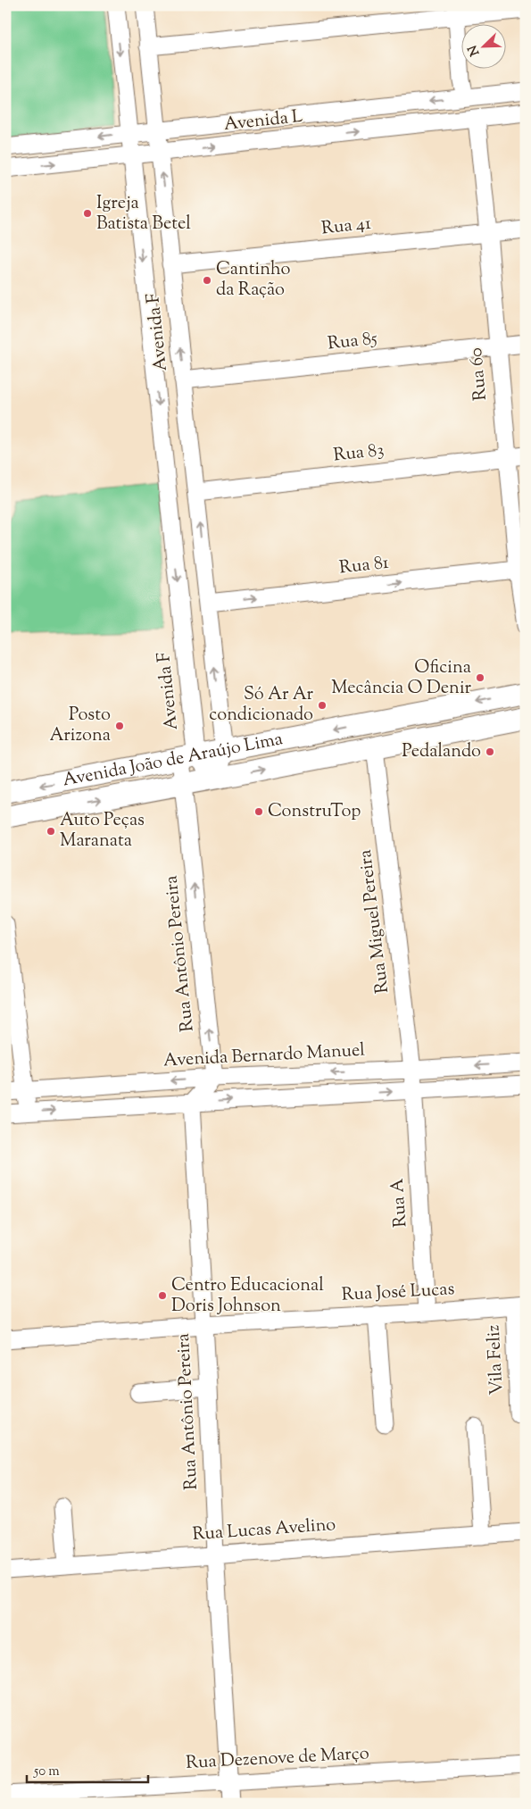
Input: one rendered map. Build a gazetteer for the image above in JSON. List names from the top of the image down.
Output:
{
  "streets": {
    "main road": ["Avenida João de Araújo Lima"],
    "street": [
      "Avenida L",
      "Rua 41",
      "Avenida F",
      "Rua 85",
      "Rua 60",
      "Rua 83",
      "Rua 81",
      "Rua Miguel Pereira",
      "Rua Antônio Pereira",
      "Avenida Bernardo Manuel",
      "Rua A",
      "Rua José Lucas",
      "Vila Feliz",
      "Rua Lucas Avelino",
      "Rua Dezenove de Março"
    ]
  },
  "crossings": [
    ["Avenida L", "Avenida F"],
    ["Avenida L", "Rua 60"],
    ["Rua 41", "Avenida F"],
    ["Rua 41", "Rua 60"],
    ["Avenida F", "Rua 85"],
    ["Avenida F", "Rua 83"],
    ["Avenida F", "Rua 81"],
    ["Avenida F", "Avenida João de Araújo Lima"],
    ["Avenida F", "Rua Antônio Pereira"],
    ["Rua 85", "Rua 60"],
    ["Rua 60", "Rua 83"],
    ["Rua 60", "Rua 81"],
    ["Avenida João de Araújo Lima", "Rua Miguel Pereira"],
    ["Avenida João de Araújo Lima", "Rua Antônio Pereira"],
    ["Rua Miguel Pereira", "Avenida Bernardo Manuel"],
    ["Rua Miguel Pereira", "Rua A"],
    ["Rua Antônio Pereira", "Avenida Bernardo Manuel"],
    ["Rua Antônio Pereira", "Rua José Lucas"],
    ["Rua Antônio Pereira", "Rua Lucas Avelino"],
    ["Rua Antônio Pereira", "Rua Dezenove de Março"],
    ["Rua A", "Rua José Lucas"],
    ["Rua José Lucas", "Vila Feliz"]
  ],
  "one_way": ["Rua 81"],
  "places": [
    "Igreja Batista Betel",
    "Cantinho da Ração",
    "Oficina Mecância O Denir",
    "Só Ar Ar condicionado",
    "Posto Arizona",
    "Pedalando",
    "ConstruTop",
    "Auto Peças Maranata",
    "Centro Educacional Doris Johnson"
  ],
  "scale_bar": "50 m",
  "north": "bottom left"
}
